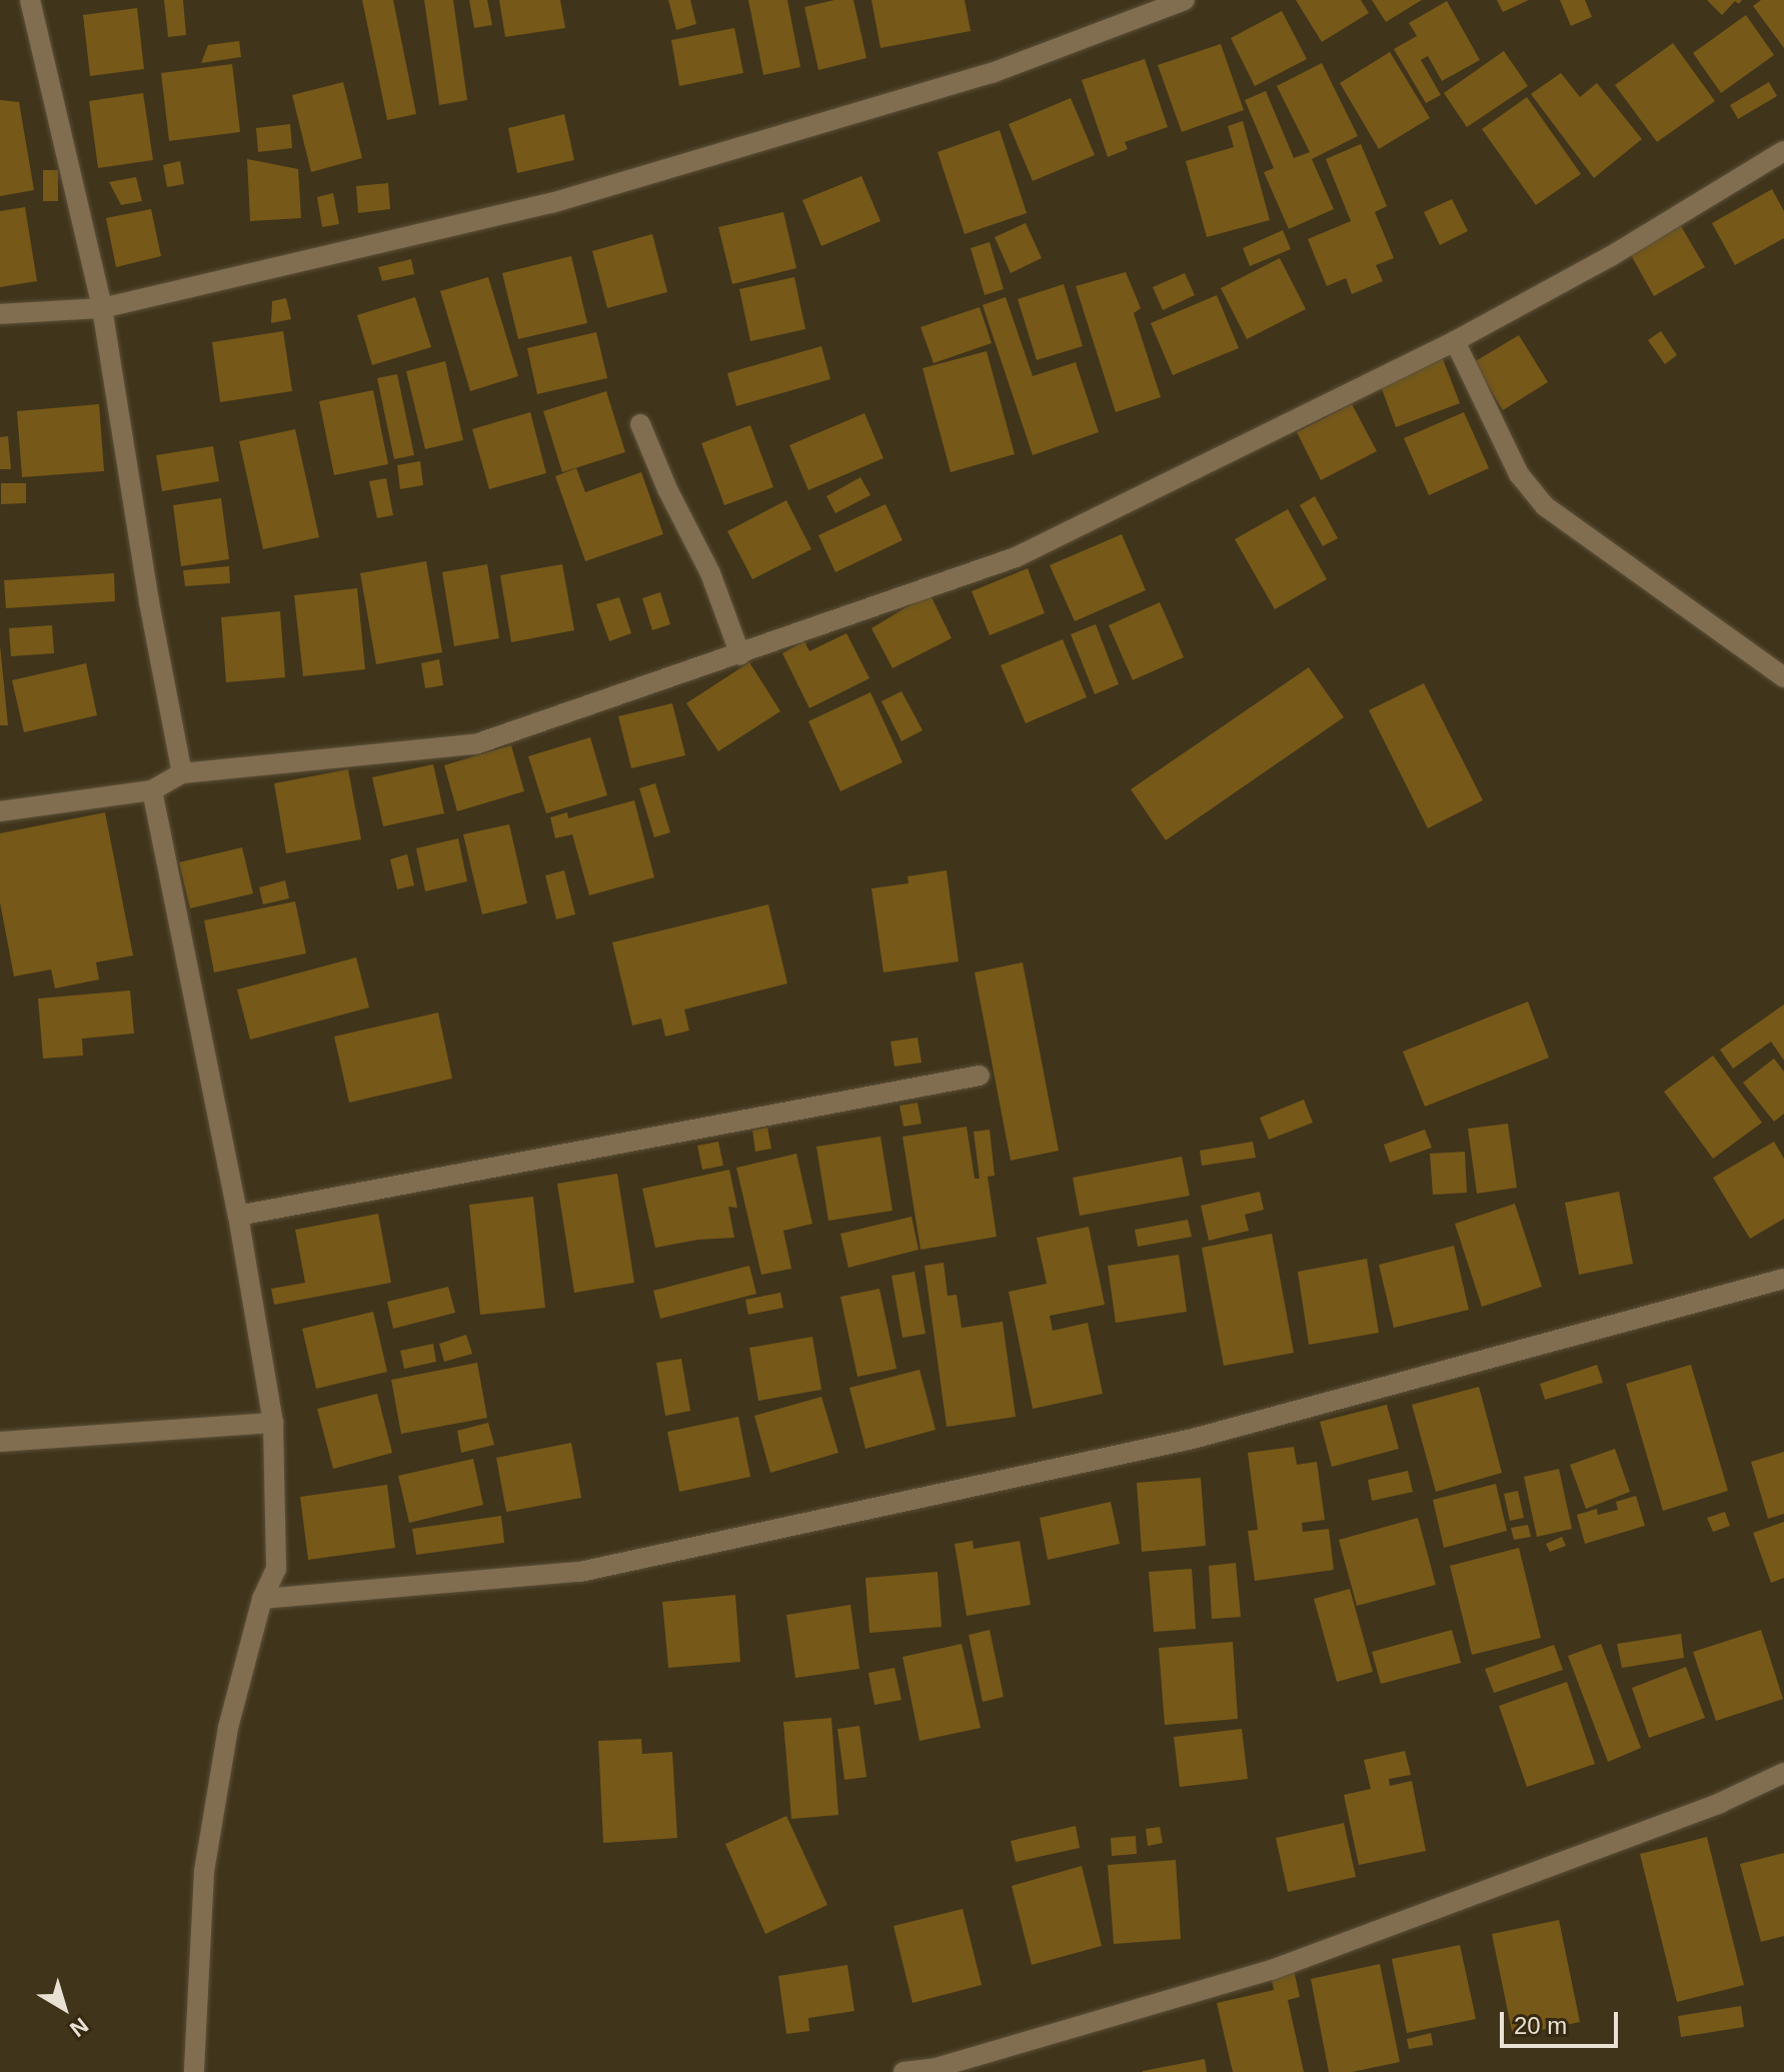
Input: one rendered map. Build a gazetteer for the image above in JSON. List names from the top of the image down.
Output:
{
  "scale_bar": "20 m",
  "north": "bottom right"
}
